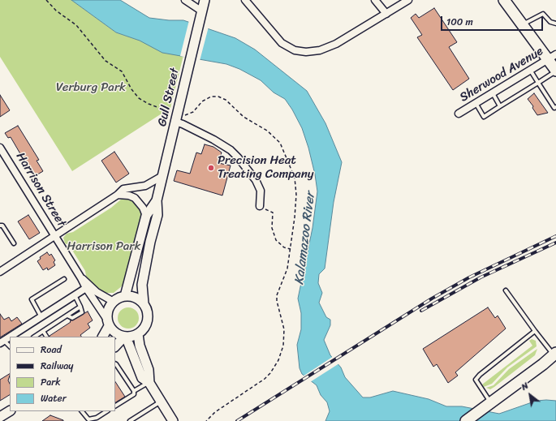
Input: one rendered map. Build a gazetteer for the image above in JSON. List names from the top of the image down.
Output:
{
  "streets": {
    "street": ["Sherwood Avenue", "Gull Street", "Harrison Street"]
  },
  "crossings": [
    ["Gull Street", "Harrison Street"]
  ],
  "water": ["Kalamazoo River"],
  "parks": ["Verburg Park", "Harrison Park"],
  "places": ["Precision Heat Treating Company"],
  "legend": [
    "Road",
    "Railway",
    "Park",
    "Water"
  ],
  "scale_bar": "100 m",
  "north": "top left"
}
